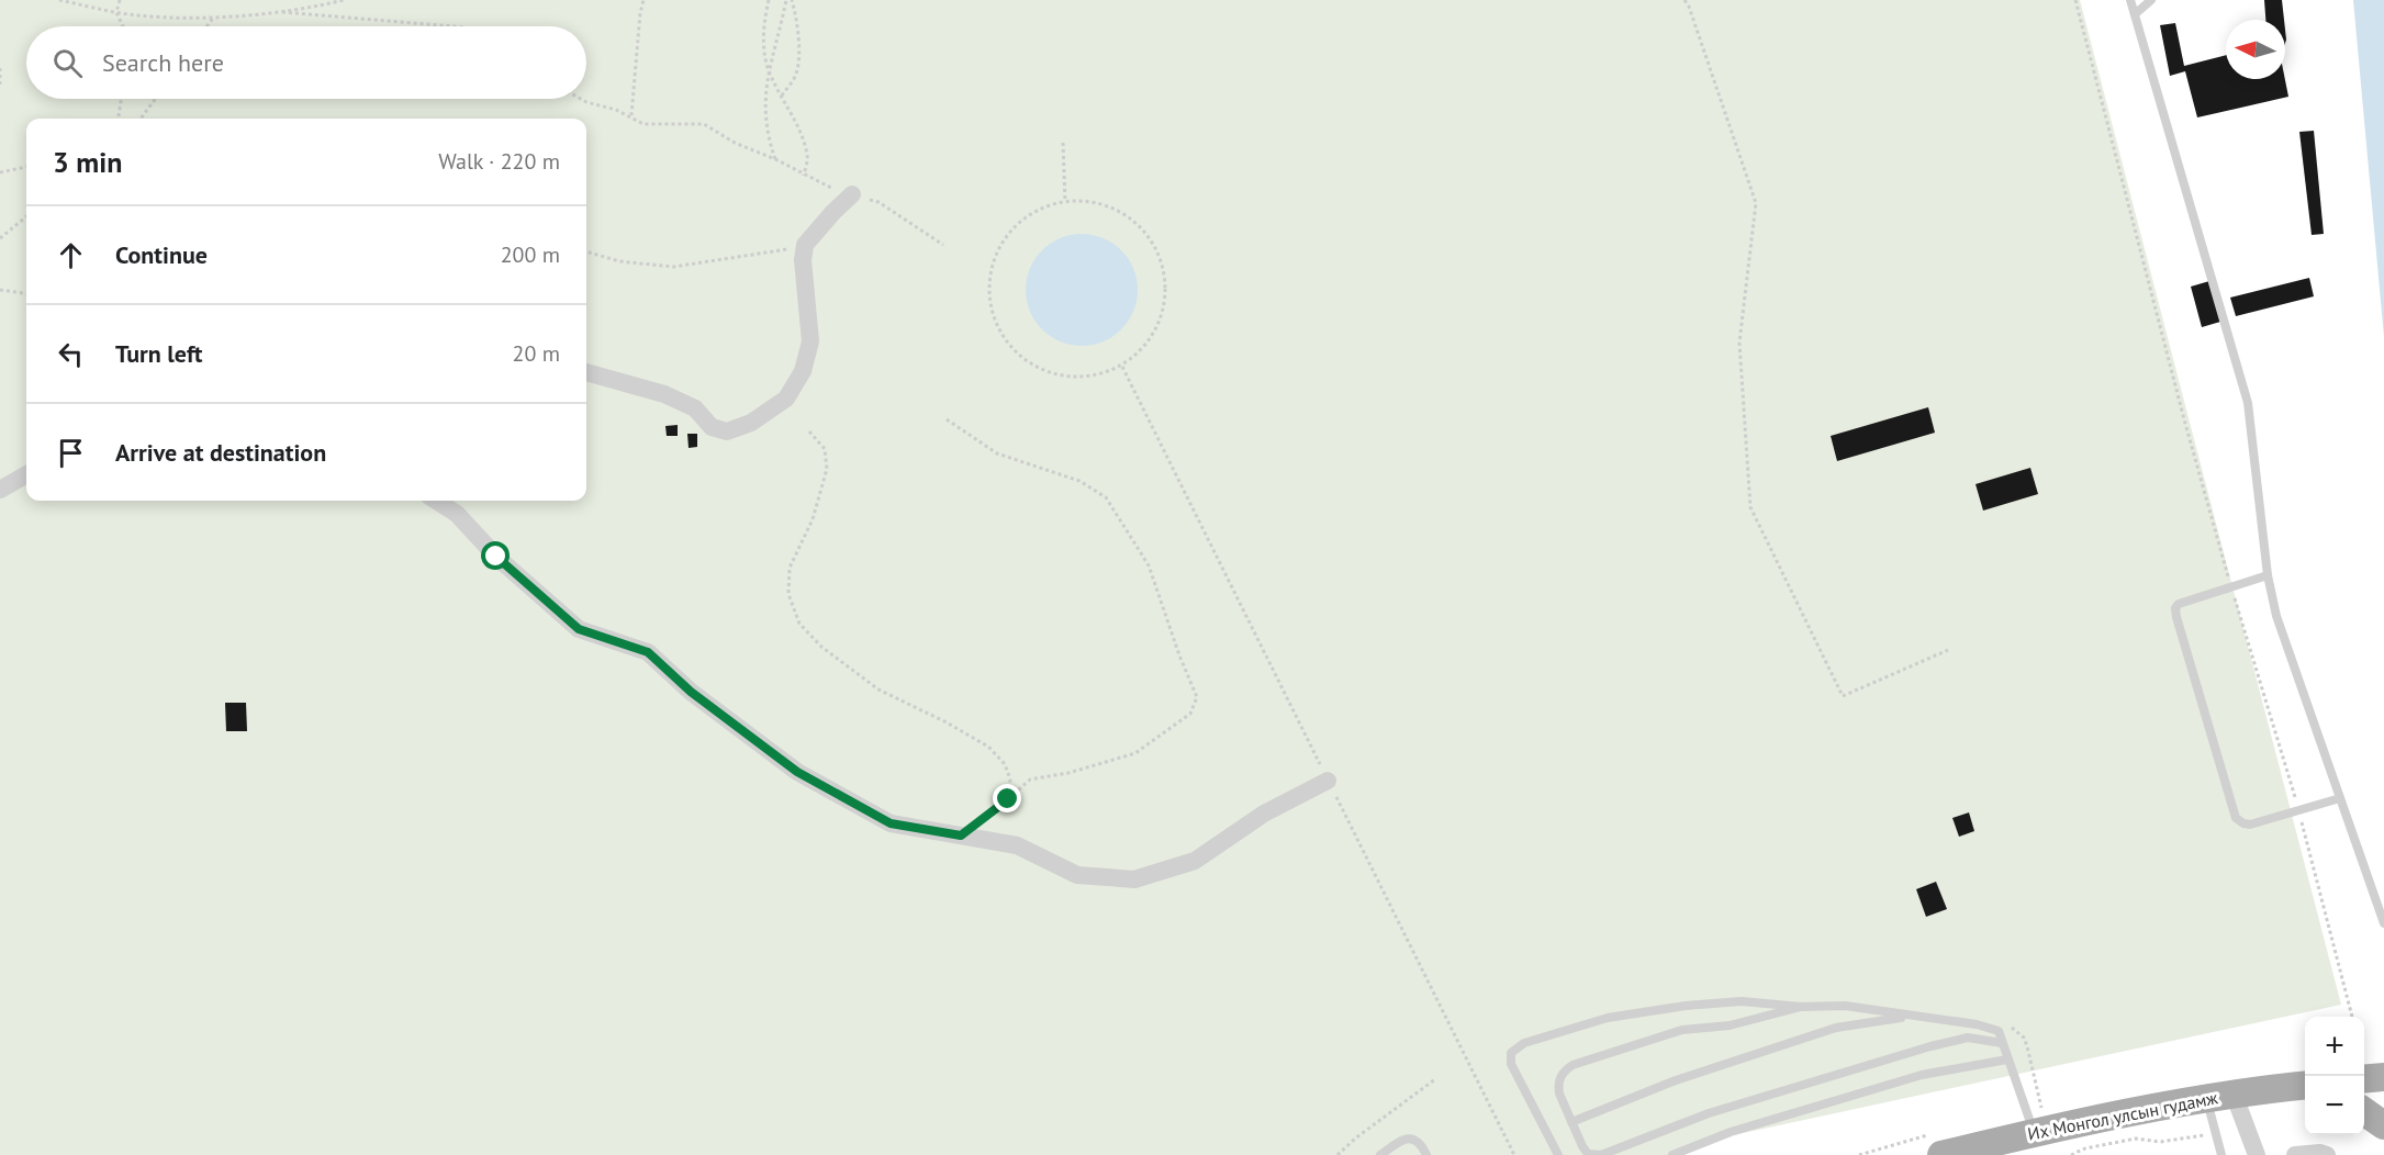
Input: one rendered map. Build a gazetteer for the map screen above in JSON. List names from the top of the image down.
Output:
{
  "streets": {
    "main road": ["Их Монгол улсын гудамж"]
  },
  "north": "left",
  "page": {
    "search": "Search here",
    "heading": ["3 min", "Walk · 220 m"],
    "list": [
      ["Continue", "200 m"],
      ["Turn left", "20 m"],
      "Arrive at destination"
    ],
    "map_buttons": ["+", "−"]
  }
}
